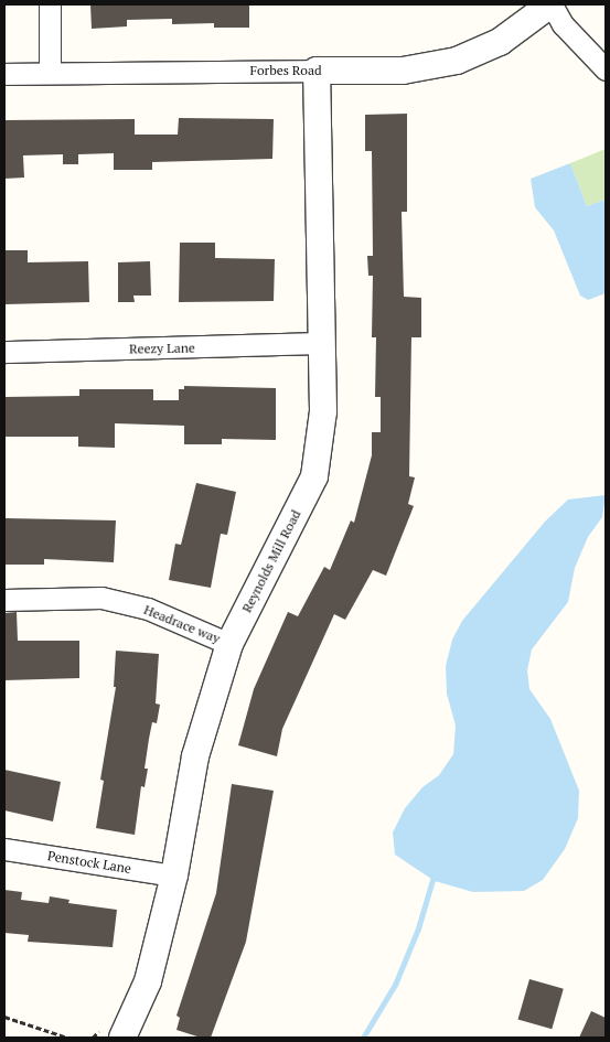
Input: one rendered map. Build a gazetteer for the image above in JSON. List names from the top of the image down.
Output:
{
  "streets": {
    "street": [
      "Forbes Road",
      "Reezy Lane",
      "Reynolds Mill Road",
      "Headrace way",
      "Penstock Lane"
    ]
  },
  "crossings": [
    ["Forbes Road", "Reynolds Mill Road"],
    ["Reezy Lane", "Reynolds Mill Road"],
    ["Reynolds Mill Road", "Headrace way"],
    ["Reynolds Mill Road", "Penstock Lane"]
  ]
}
